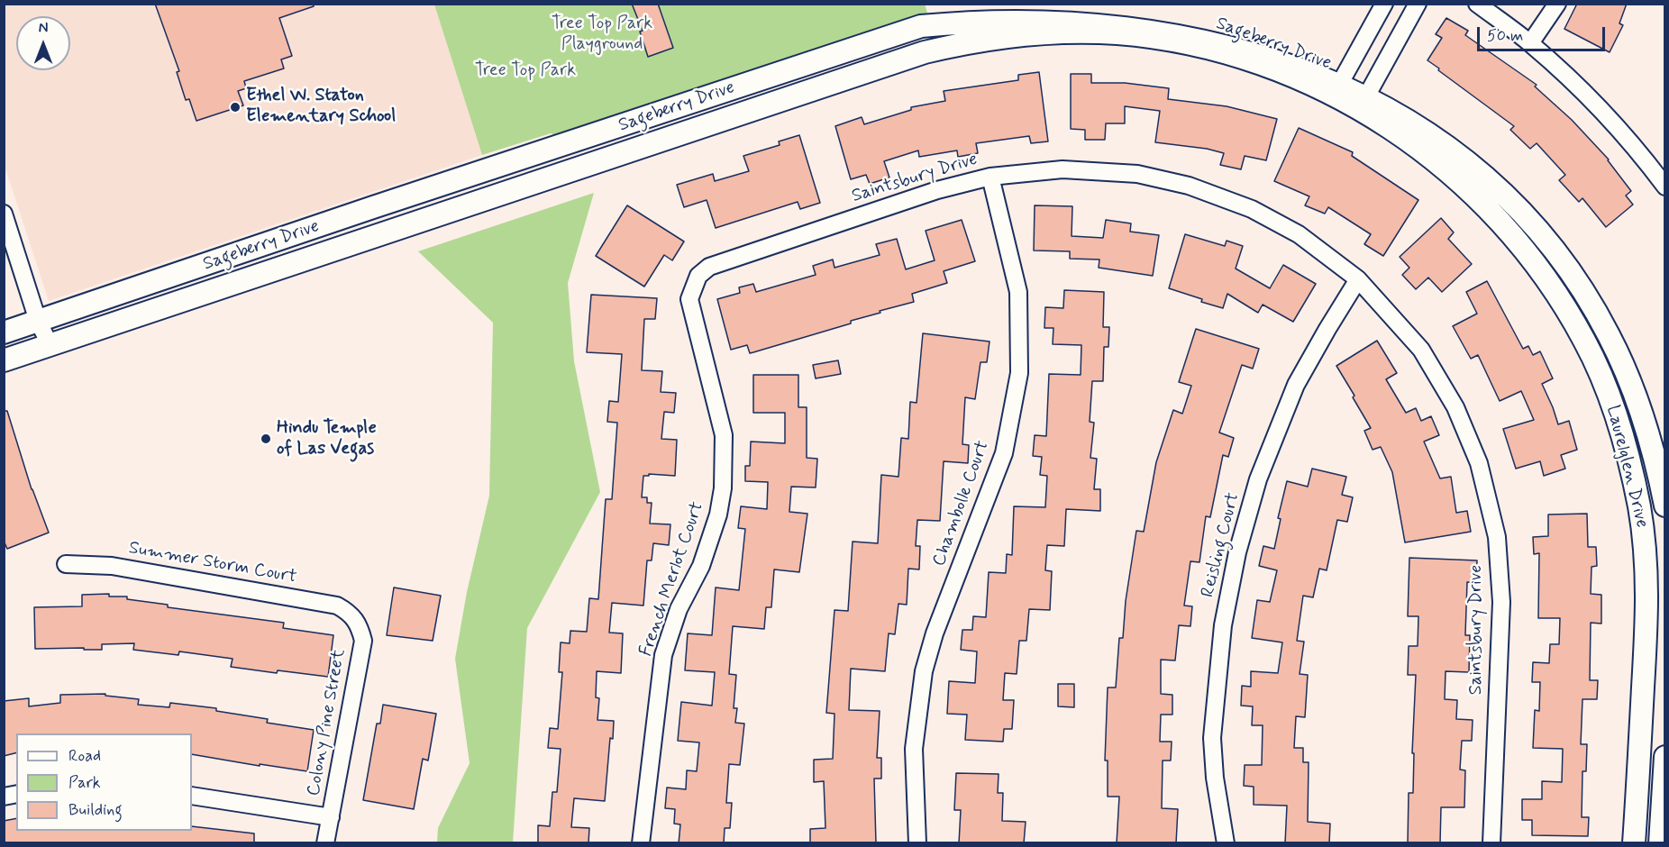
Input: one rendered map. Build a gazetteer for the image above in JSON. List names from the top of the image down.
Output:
{
  "streets": {
    "street": [
      "Sageberry Drive",
      "Saintsbury Drive",
      "Laurelglen Drive",
      "Chambolle Court",
      "Reisling Court",
      "Summer Storm Court",
      "French Merlot Court",
      "Colony Pine Street"
    ]
  },
  "crossings": [
    ["Sageberry Drive", "Laurelglen Drive"],
    ["Saintsbury Drive", "Chambolle Court"],
    ["Saintsbury Drive", "Reisling Court"],
    ["Saintsbury Drive", "French Merlot Court"],
    ["Summer Storm Court", "Colony Pine Street"]
  ],
  "parks": ["Tree Top Park Playground", "Tree Top Park"],
  "places": ["Ethel W. Staton Elementary School", "Hindu Temple of Las Vegas"],
  "legend": ["Road", "Park", "Building"],
  "scale_bar": "50 m",
  "north": "top"
}
